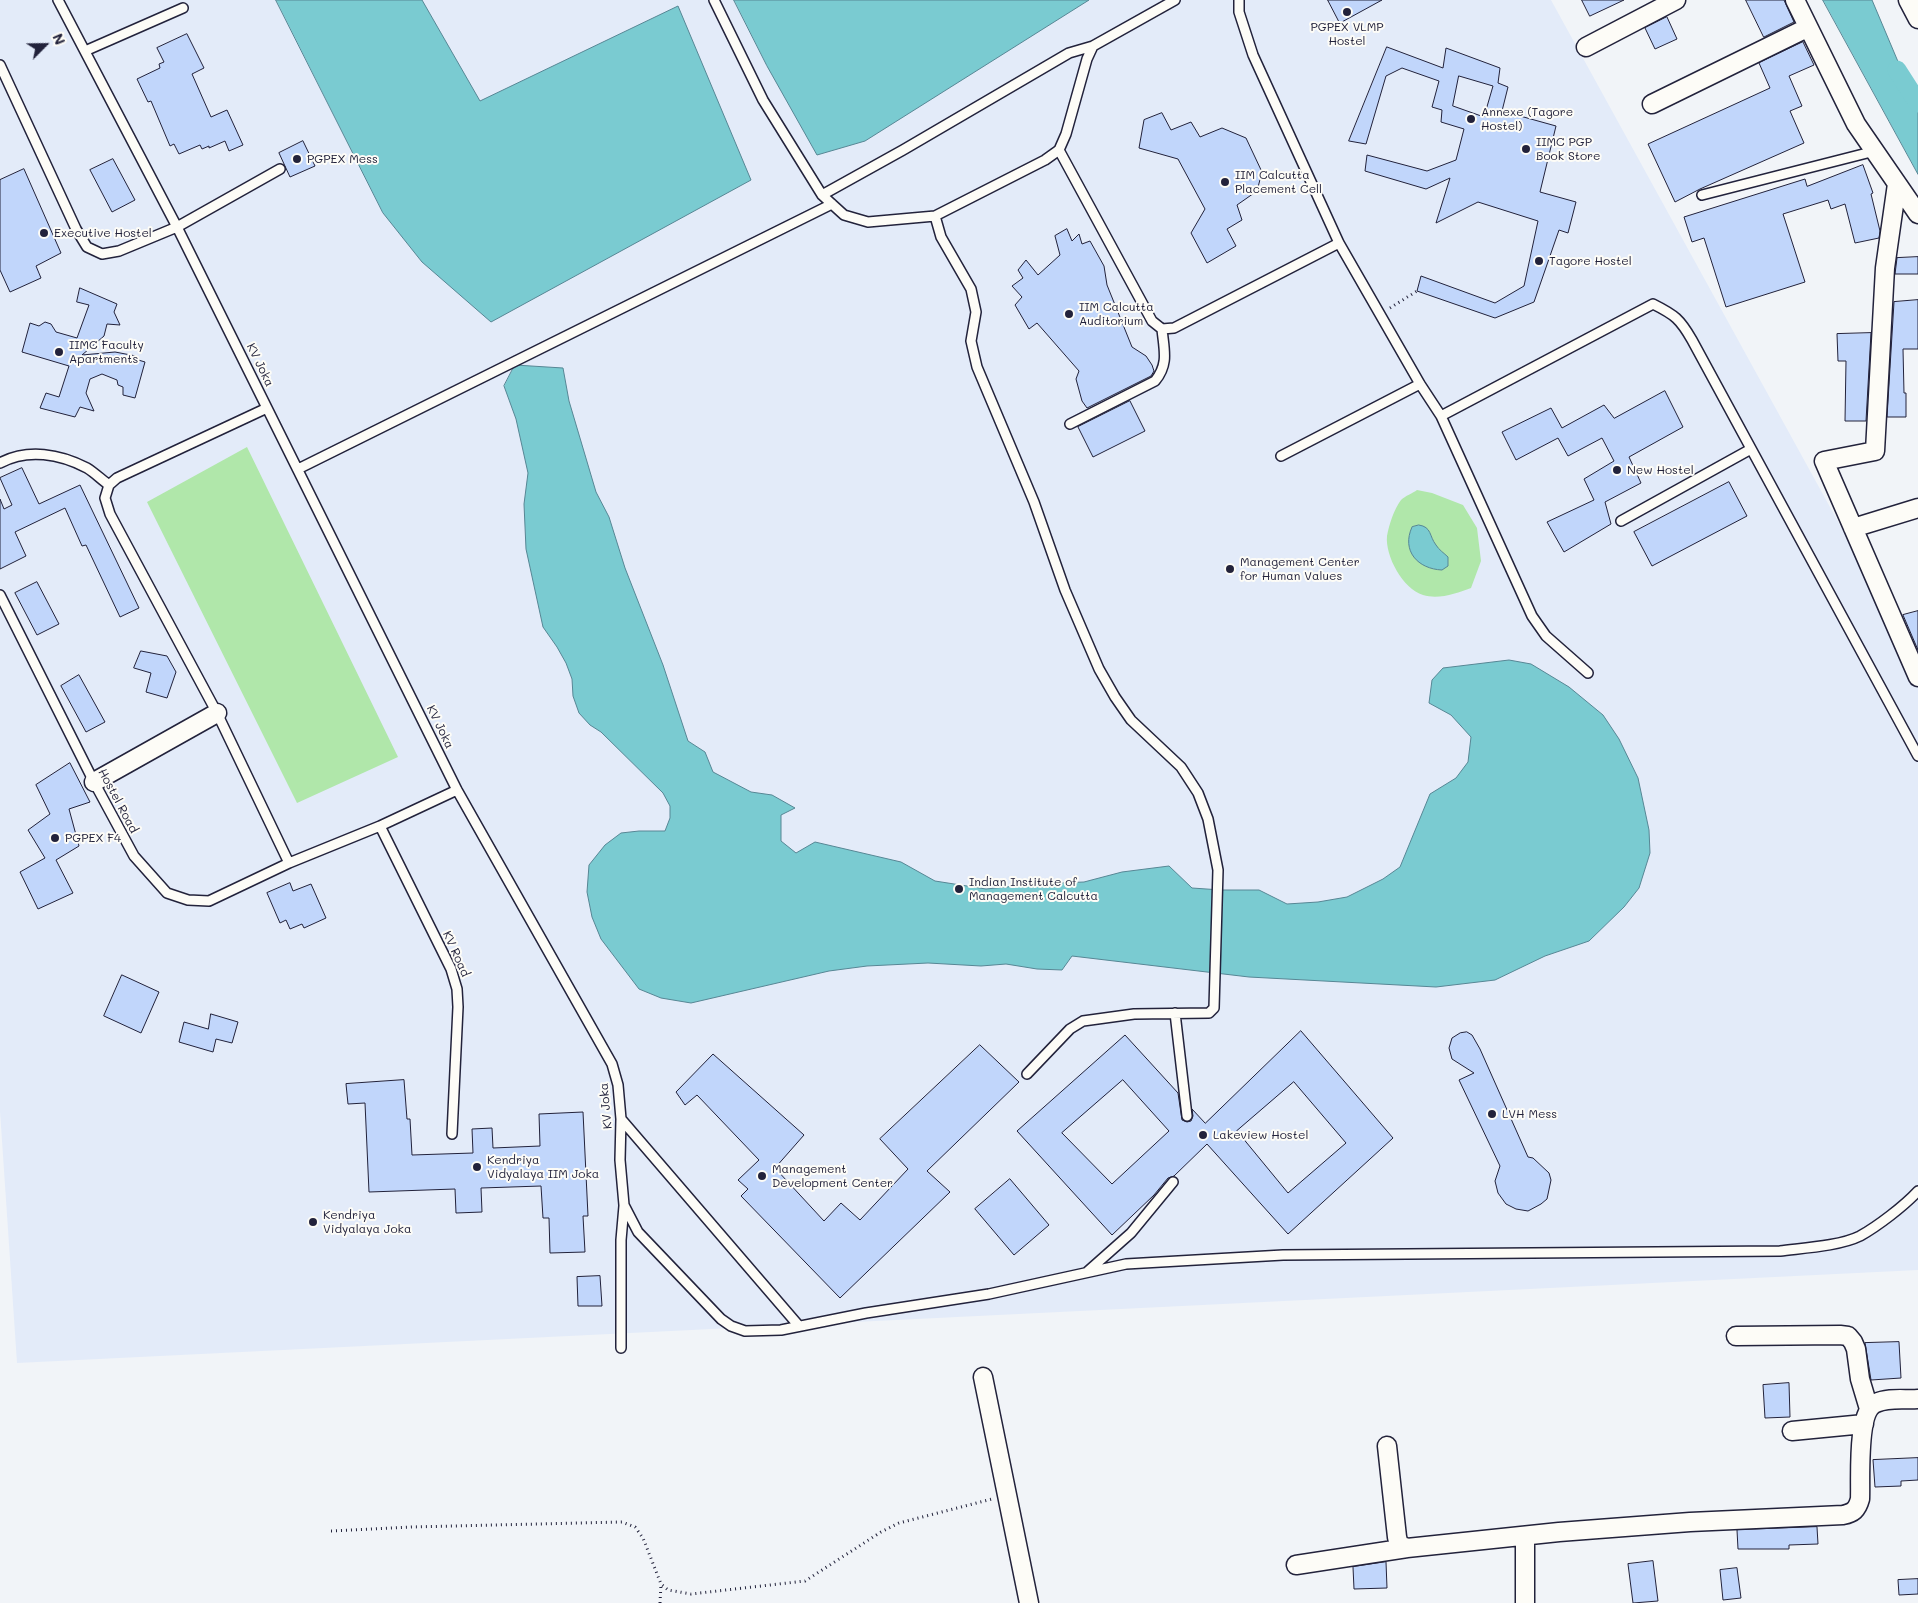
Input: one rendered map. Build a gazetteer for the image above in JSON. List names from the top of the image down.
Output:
{
  "streets": {
    "lane": ["KV Joka", "Hostel Road", "KV Road"]
  },
  "crossings": [
    ["KV Joka", "Hostel Road"],
    ["Hostel Road", "KV Road"]
  ],
  "places": [
    "PGPEX VLMP Hostel",
    "Annexe (Tagore Hostel)",
    "IIMC PGP Book Store",
    "PGPEX Mess",
    "IIM Calcutta Placement Cell",
    "Executive Hostel",
    "Tagore Hostel",
    "IIM Calcutta Auditorium",
    "IIMC Faculty Apartments",
    "New Hostel",
    "Management Center for Human Values",
    "PGPEX F4",
    "Indian Institute of Management Calcutta",
    "LVH Mess",
    "Lakeview Hostel",
    "Kendriya Vidyalaya IIM Joka",
    "Management Development Center",
    "Kendriya Vidyalaya Joka"
  ],
  "north": "top right"
}
